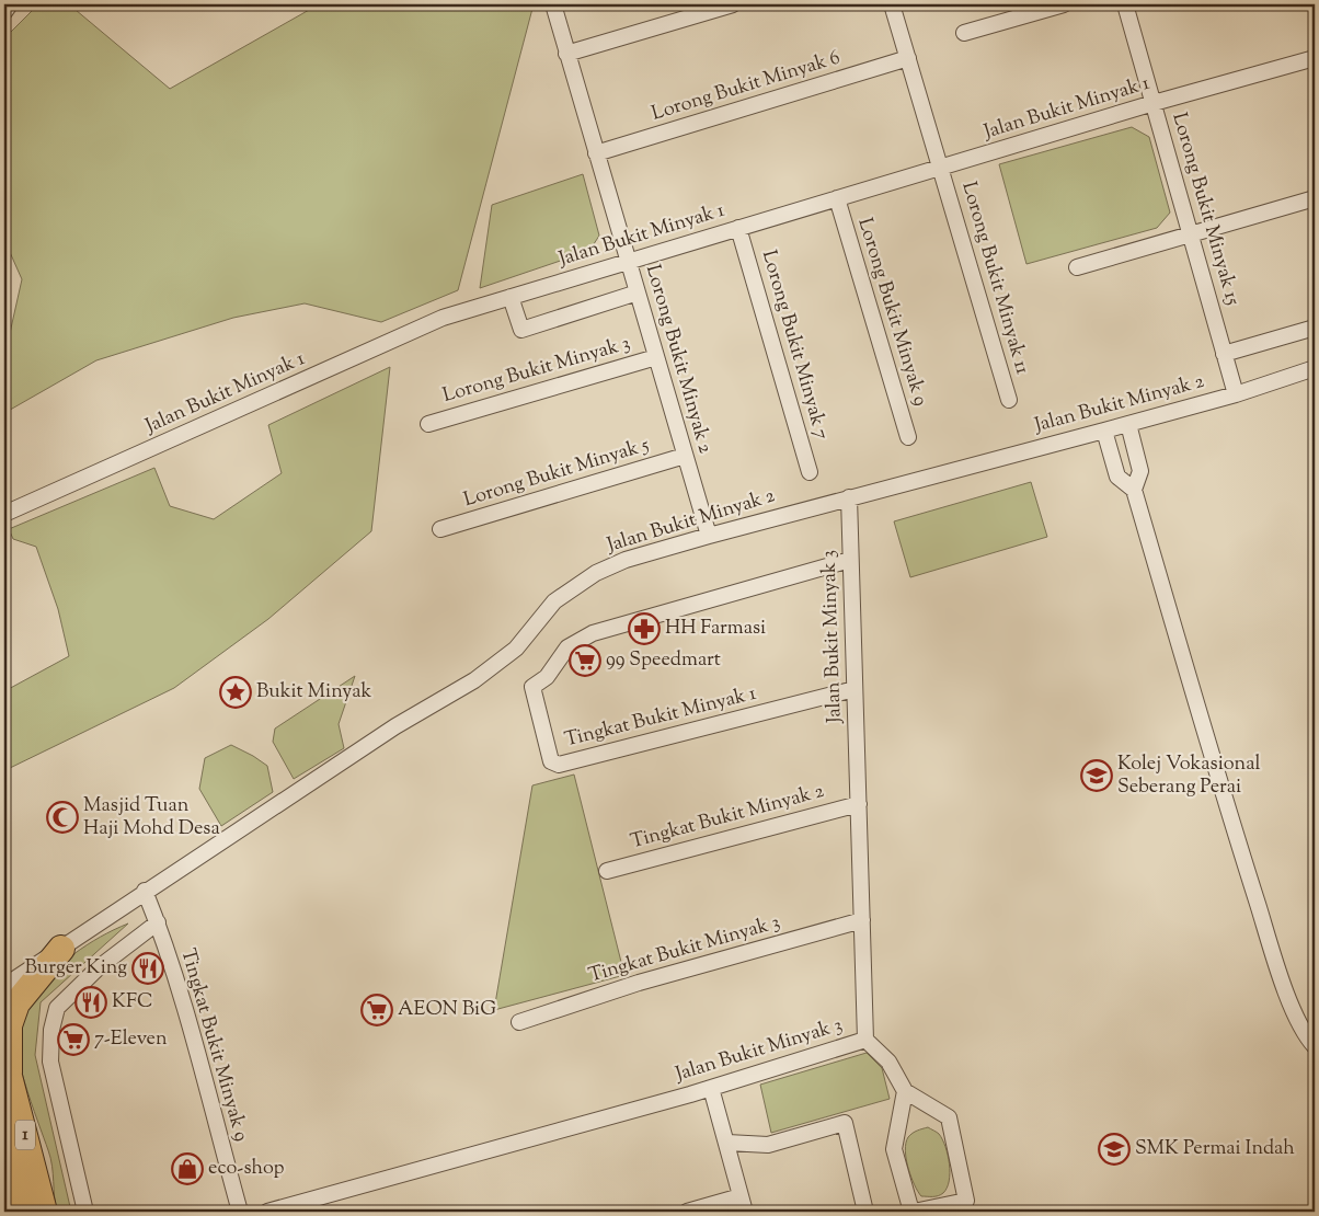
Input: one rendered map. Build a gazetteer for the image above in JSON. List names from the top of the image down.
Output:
{
  "streets": {
    "highway": ["1"],
    "street": [
      "Lorong Bukit Minyak 6",
      "Jalan Bukit Minyak 1",
      "Lorong Bukit Minyak 15",
      "Lorong Bukit Minyak 11",
      "Lorong Bukit Minyak 9",
      "Lorong Bukit Minyak 7",
      "Lorong Bukit Minyak 2",
      "Lorong Bukit Minyak 3",
      "Jalan Bukit Minyak 2",
      "Lorong Bukit Minyak 5",
      "Jalan Bukit Minyak 3",
      "Tingkat Bukit Minyak 1",
      "Tingkat Bukit Minyak 2",
      "Tingkat Bukit Minyak 3",
      "Tingkat Bukit Minyak 9"
    ]
  },
  "crossings": [
    ["Lorong Bukit Minyak 6", "Lorong Bukit Minyak 11"],
    ["Lorong Bukit Minyak 6", "Lorong Bukit Minyak 2"],
    ["Jalan Bukit Minyak 1", "Lorong Bukit Minyak 15"],
    ["Jalan Bukit Minyak 1", "Lorong Bukit Minyak 11"],
    ["Jalan Bukit Minyak 1", "Lorong Bukit Minyak 9"],
    ["Jalan Bukit Minyak 1", "Lorong Bukit Minyak 7"],
    ["Jalan Bukit Minyak 1", "Lorong Bukit Minyak 2"],
    ["Lorong Bukit Minyak 15", "Jalan Bukit Minyak 2"],
    ["Lorong Bukit Minyak 2", "Lorong Bukit Minyak 3"],
    ["Lorong Bukit Minyak 2", "Jalan Bukit Minyak 2"],
    ["Lorong Bukit Minyak 2", "Lorong Bukit Minyak 5"],
    ["Jalan Bukit Minyak 2", "Jalan Bukit Minyak 3"],
    ["Jalan Bukit Minyak 2", "Tingkat Bukit Minyak 9"],
    ["Jalan Bukit Minyak 3", "Tingkat Bukit Minyak 1"],
    ["Jalan Bukit Minyak 3", "Tingkat Bukit Minyak 2"],
    ["Jalan Bukit Minyak 3", "Tingkat Bukit Minyak 3"]
  ],
  "places": {
    "pharmacy": ["HH Farmasi"],
    "supermarket": ["99 Speedmart", "AEON BiG", "7-Eleven"],
    "place": ["Bukit Minyak"],
    "school or university": ["Kolej Vokasional Seberang Perai", "SMK Permai Indah"],
    "mosque": ["Masjid Tuan Haji Mohd Desa"],
    "restaurant": ["Burger King", "KFC"],
    "shop": ["eco-shop"]
  }
}
